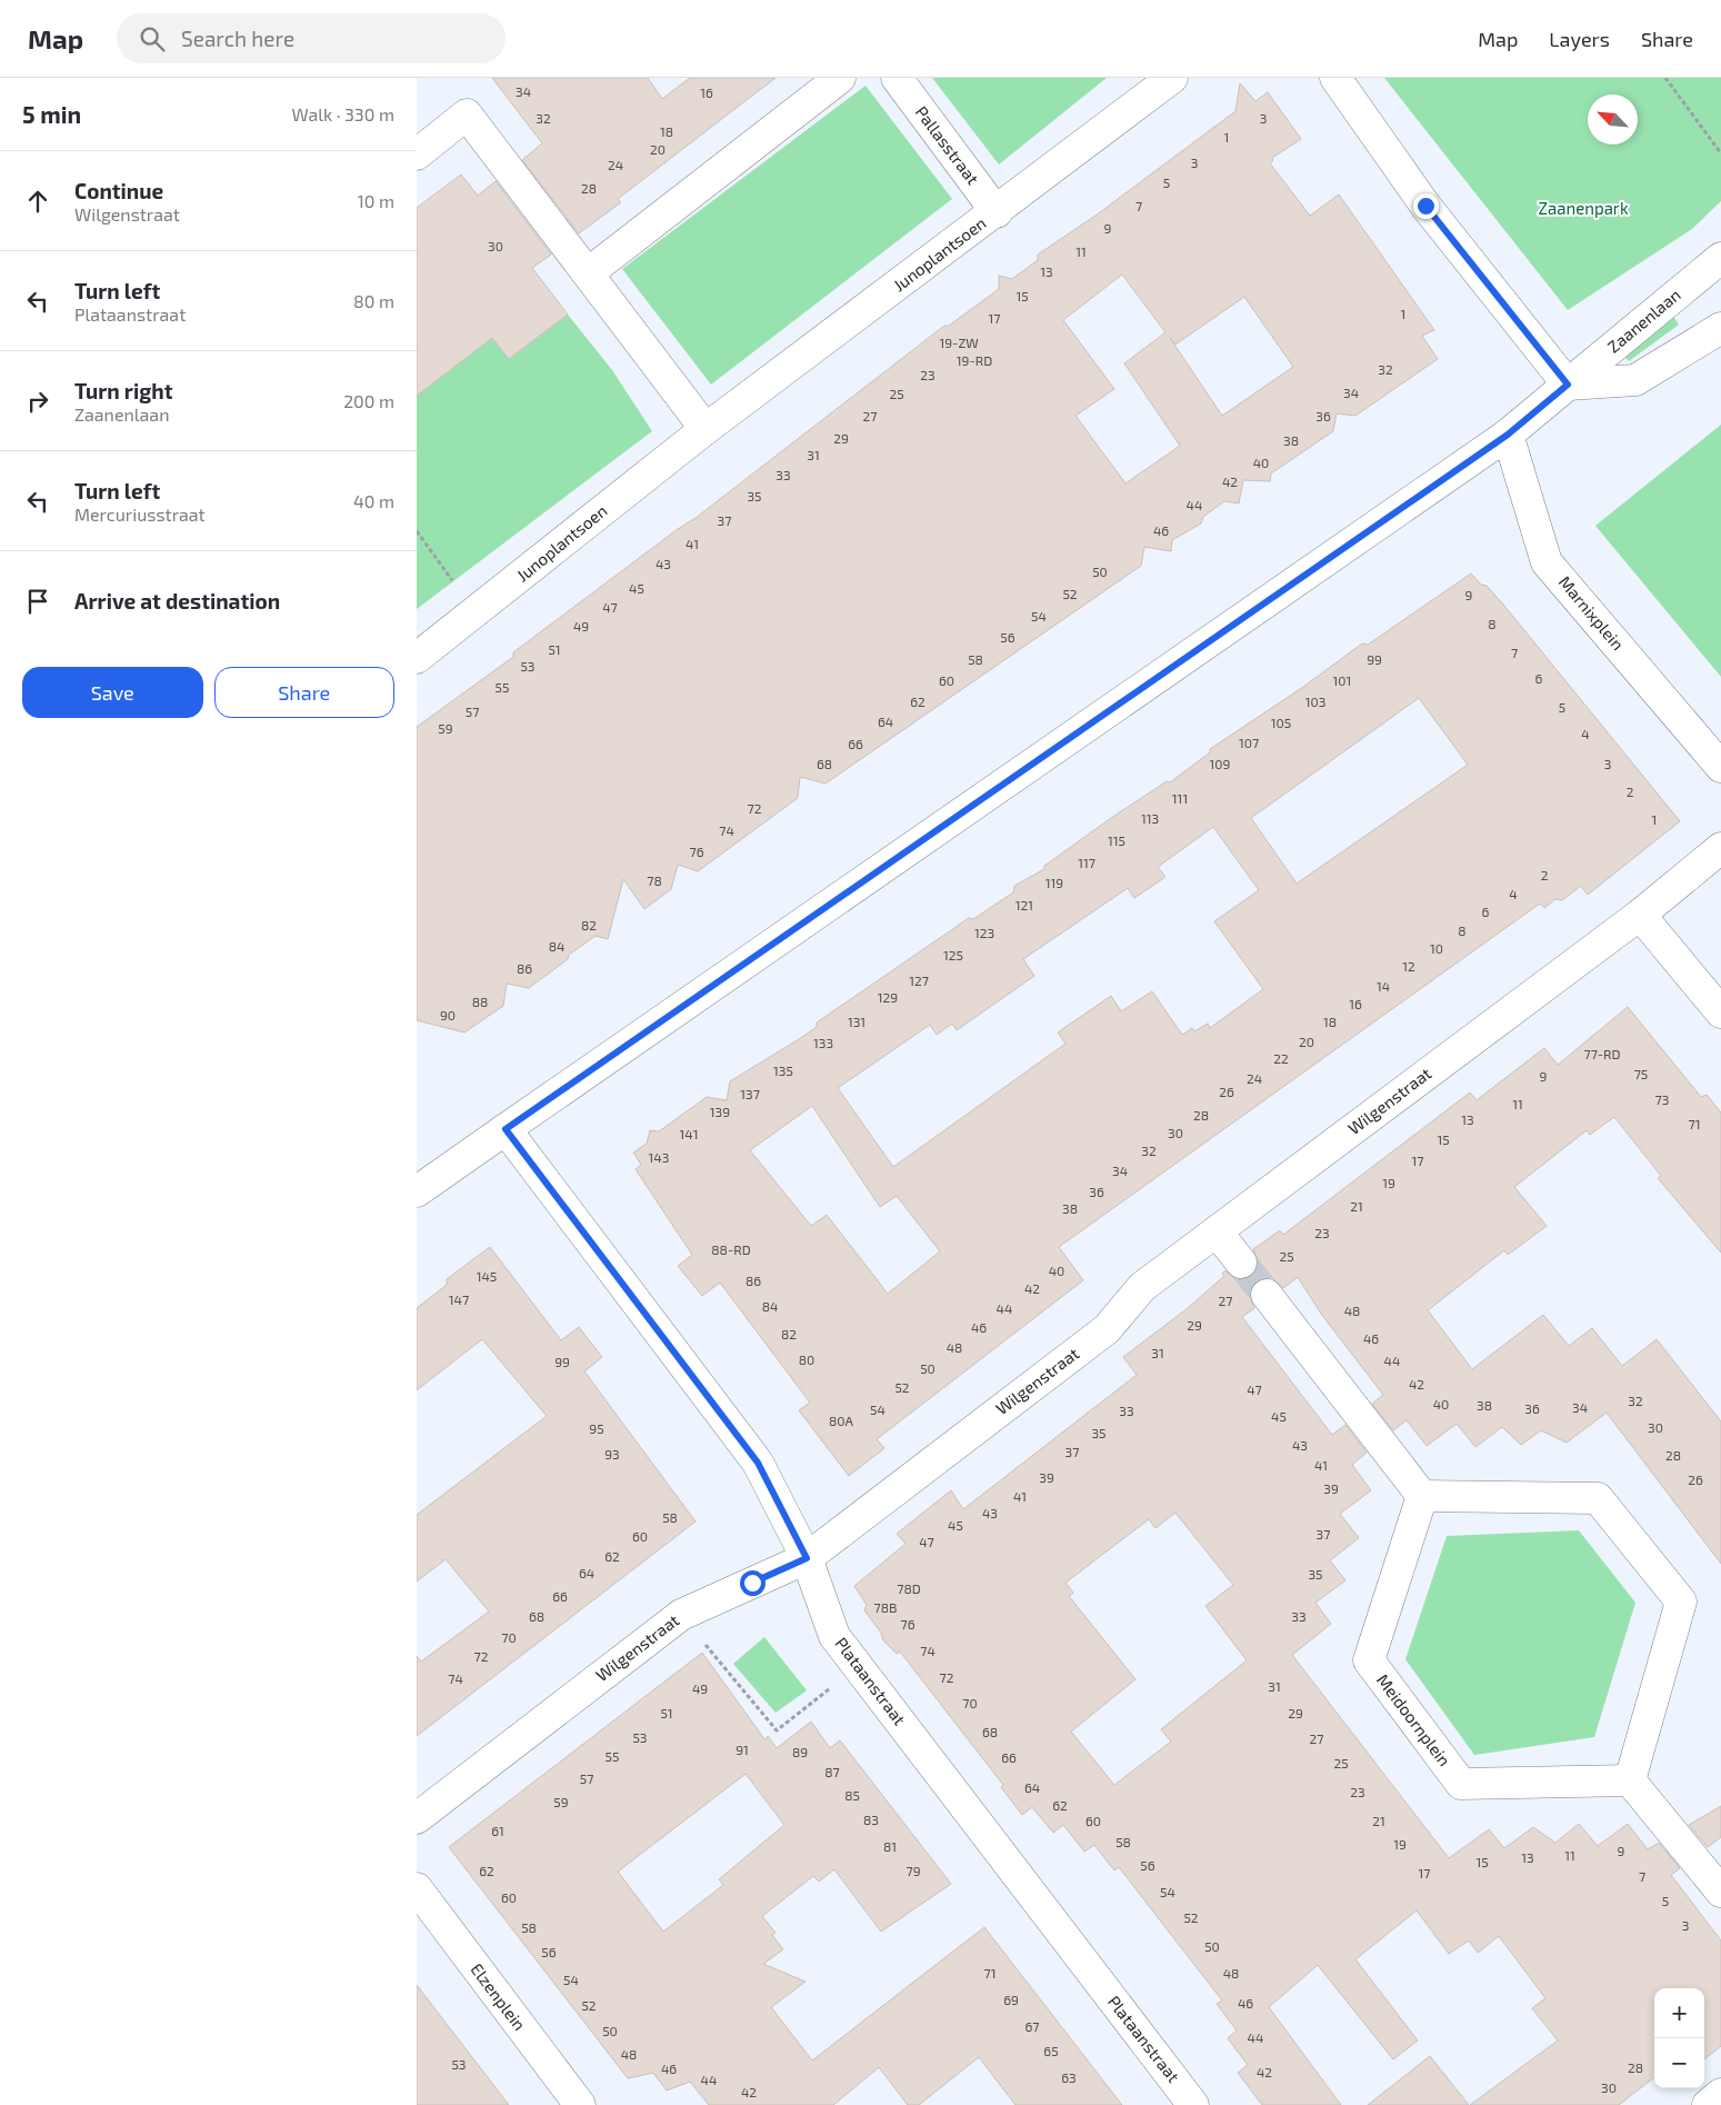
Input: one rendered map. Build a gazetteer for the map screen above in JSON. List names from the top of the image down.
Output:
{
  "streets": {
    "street": [
      "Pallasstraat",
      "Junoplantsoen",
      "Zaanenlaan",
      "Marnixplein",
      "Wilgenstraat",
      "Plataanstraat",
      "Meidoornplein",
      "Elzenplein"
    ]
  },
  "crossings": [
    ["Pallasstraat", "Junoplantsoen"],
    ["Zaanenlaan", "Marnixplein"],
    ["Zaanenlaan", "Plataanstraat"],
    ["Wilgenstraat", "Plataanstraat"]
  ],
  "parks": ["Zaanenpark"],
  "house_numbers": [
    "34",
    "16",
    "32",
    "3",
    "18",
    "1",
    "20",
    "3",
    "24",
    "5",
    "28",
    "7",
    "9",
    "30",
    "11",
    "13",
    "15",
    "1",
    "17",
    "19-ZW",
    "19-RD",
    "32",
    "23",
    "34",
    "25",
    "27",
    "36",
    "29",
    "38",
    "31",
    "40",
    "33",
    "42",
    "35",
    "44",
    "37",
    "46",
    "41",
    "43",
    "50",
    "45",
    "52",
    "9",
    "47",
    "54",
    "8",
    "49",
    "56",
    "51",
    "7",
    "58",
    "99",
    "53",
    "6",
    "60",
    "101",
    "55",
    "62",
    "103",
    "5",
    "57",
    "64",
    "105",
    "59",
    "4",
    "107",
    "66",
    "68",
    "109",
    "3",
    "2",
    "111",
    "72",
    "113",
    "1",
    "74",
    "115",
    "76",
    "117",
    "2",
    "78",
    "119",
    "4",
    "121",
    "6",
    "82",
    "8",
    "123",
    "84",
    "10",
    "125",
    "12",
    "86",
    "127",
    "14",
    "129",
    "88",
    "16",
    "90",
    "131",
    "18",
    "20",
    "133",
    "77-RD",
    "22",
    "135",
    "75",
    "9",
    "24",
    "26",
    "137",
    "73",
    "11",
    "139",
    "28",
    "13",
    "71",
    "30",
    "141",
    "15",
    "32",
    "143",
    "17",
    "34",
    "19",
    "36",
    "21",
    "38",
    "23",
    "88-RD",
    "25",
    "40",
    "145",
    "86",
    "42",
    "147",
    "27",
    "84",
    "44",
    "48",
    "29",
    "46",
    "82",
    "46",
    "48",
    "31",
    "80",
    "44",
    "99",
    "50",
    "42",
    "52",
    "47",
    "32",
    "40",
    "38",
    "34",
    "36",
    "54",
    "33",
    "45",
    "80A",
    "30",
    "95",
    "35",
    "43",
    "37",
    "93",
    "28",
    "41",
    "39",
    "26",
    "39",
    "41",
    "43",
    "58",
    "45",
    "37",
    "60",
    "47",
    "62",
    "64",
    "35",
    "78D",
    "66",
    "78B",
    "68",
    "33",
    "76",
    "70",
    "74",
    "72",
    "72",
    "74",
    "31",
    "49",
    "70",
    "51",
    "29",
    "68",
    "53",
    "27",
    "91",
    "89",
    "55",
    "66",
    "25",
    "87",
    "57",
    "64",
    "23",
    "85",
    "59",
    "62",
    "83",
    "60",
    "21",
    "61",
    "58",
    "19",
    "81",
    "9",
    "11",
    "13",
    "15",
    "56",
    "62",
    "79",
    "17",
    "7",
    "54",
    "60",
    "5",
    "52",
    "3",
    "58",
    "50",
    "56",
    "71",
    "48",
    "54",
    "69",
    "46",
    "52",
    "67",
    "50",
    "44",
    "65",
    "48",
    "53",
    "28",
    "46",
    "42",
    "63",
    "44",
    "30",
    "42"
  ],
  "north": "top left",
  "page": {
    "header": "Map",
    "search": "Search here",
    "nav": ["Map", "Layers", "Share"],
    "heading": ["5 min", "Walk · 330 m"],
    "list": [
      ["Continue", "Wilgenstraat", "10 m"],
      ["Turn left", "Plataanstraat", "80 m"],
      ["Turn right", "Zaanenlaan", "200 m"],
      ["Turn left", "Mercuriusstraat", "40 m"],
      "Arrive at destination"
    ],
    "buttons": ["Save", "Share"],
    "map_buttons": ["+", "−"]
  }
}
